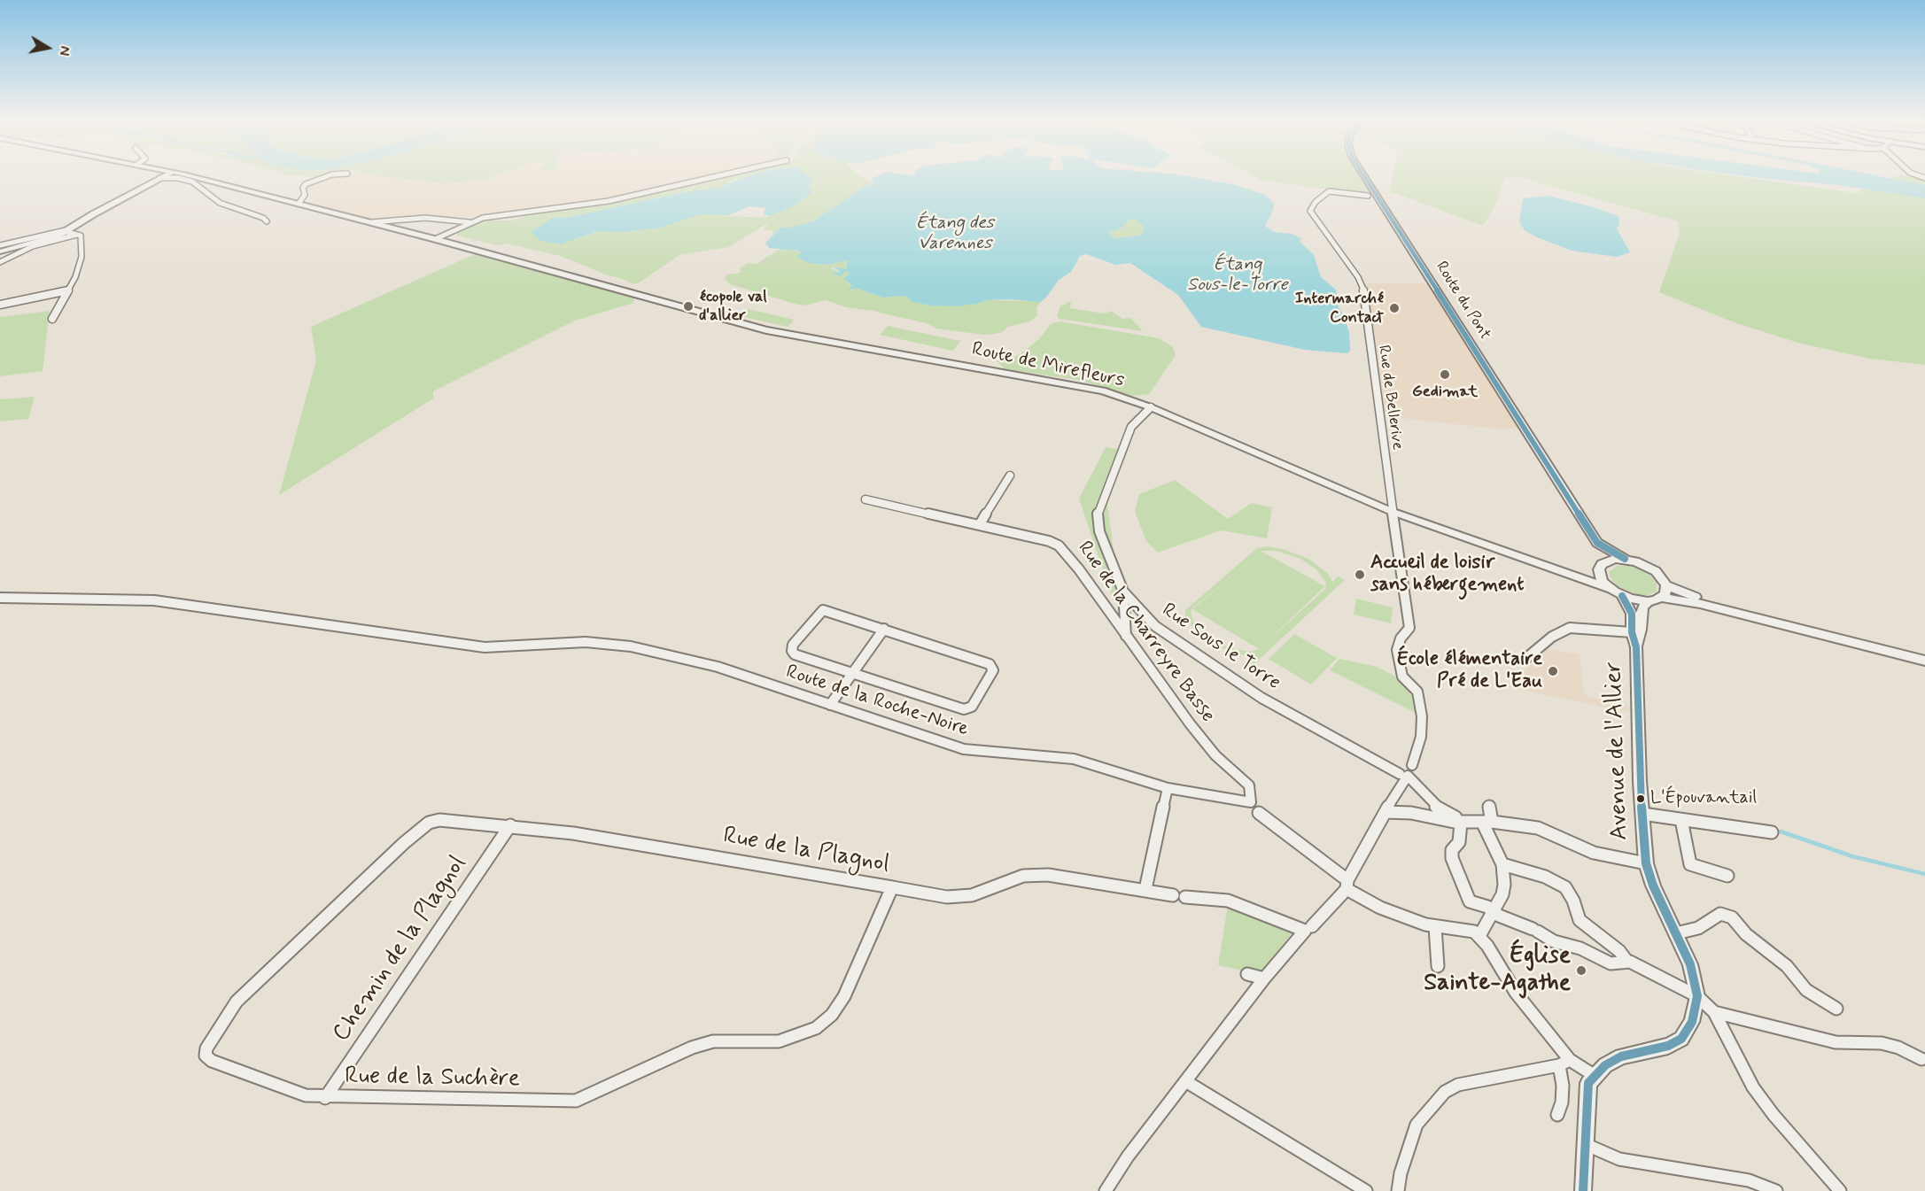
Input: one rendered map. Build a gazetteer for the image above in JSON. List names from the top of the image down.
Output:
{
  "streets": {
    "street": [
      "Route du Pont",
      "Route de Mirefleurs",
      "Rue de Bellerive",
      "Rue de la Charreyre Basse",
      "Rue Sous le Torre",
      "Route de la Roche-Noire",
      "Avenue de l'Allier",
      "Rue de la Plagnol",
      "Chemin de la Plagnol",
      "Rue de la Suchère"
    ]
  },
  "crossings": [
    ["Route du Pont", "Route de Mirefleurs"],
    ["Route de Mirefleurs", "Rue de Bellerive"],
    ["Route de Mirefleurs", "Rue Sous le Torre"],
    ["Rue de la Charreyre Basse", "Route de la Roche-Noire"],
    ["Rue de la Plagnol", "Chemin de la Plagnol"],
    ["Rue de la Plagnol", "Rue de la Suchère"],
    ["Chemin de la Plagnol", "Rue de la Suchère"]
  ],
  "water": ["Étang des Varennes", "Étang Sous-le-Torre"],
  "places": [
    "écopole val d'allier",
    "Intermarché Contact",
    "Gedimat",
    "Accueil de loisir sans hébergement",
    "École élémentaire Pré de L'Eau",
    "L'Épouvantail",
    "Église Sainte-Agathe"
  ],
  "north": "right"
}
